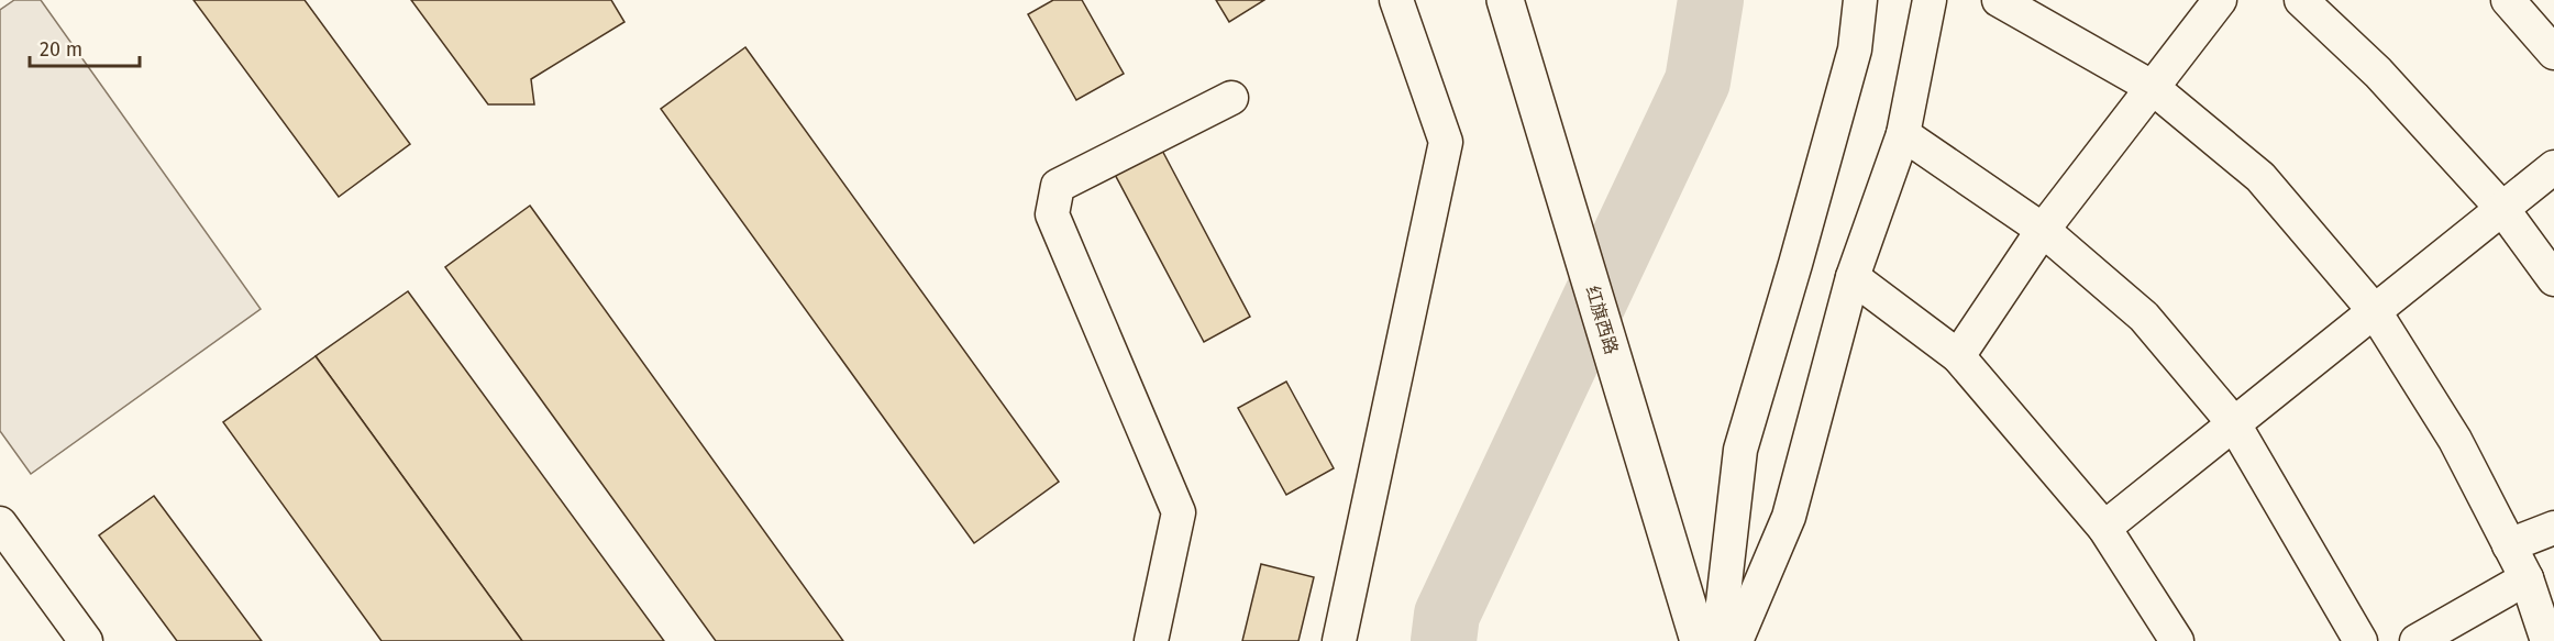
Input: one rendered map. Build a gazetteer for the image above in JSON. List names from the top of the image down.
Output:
{
  "streets": {
    "main road": ["红旗西路"]
  },
  "scale_bar": "20 m"
}
